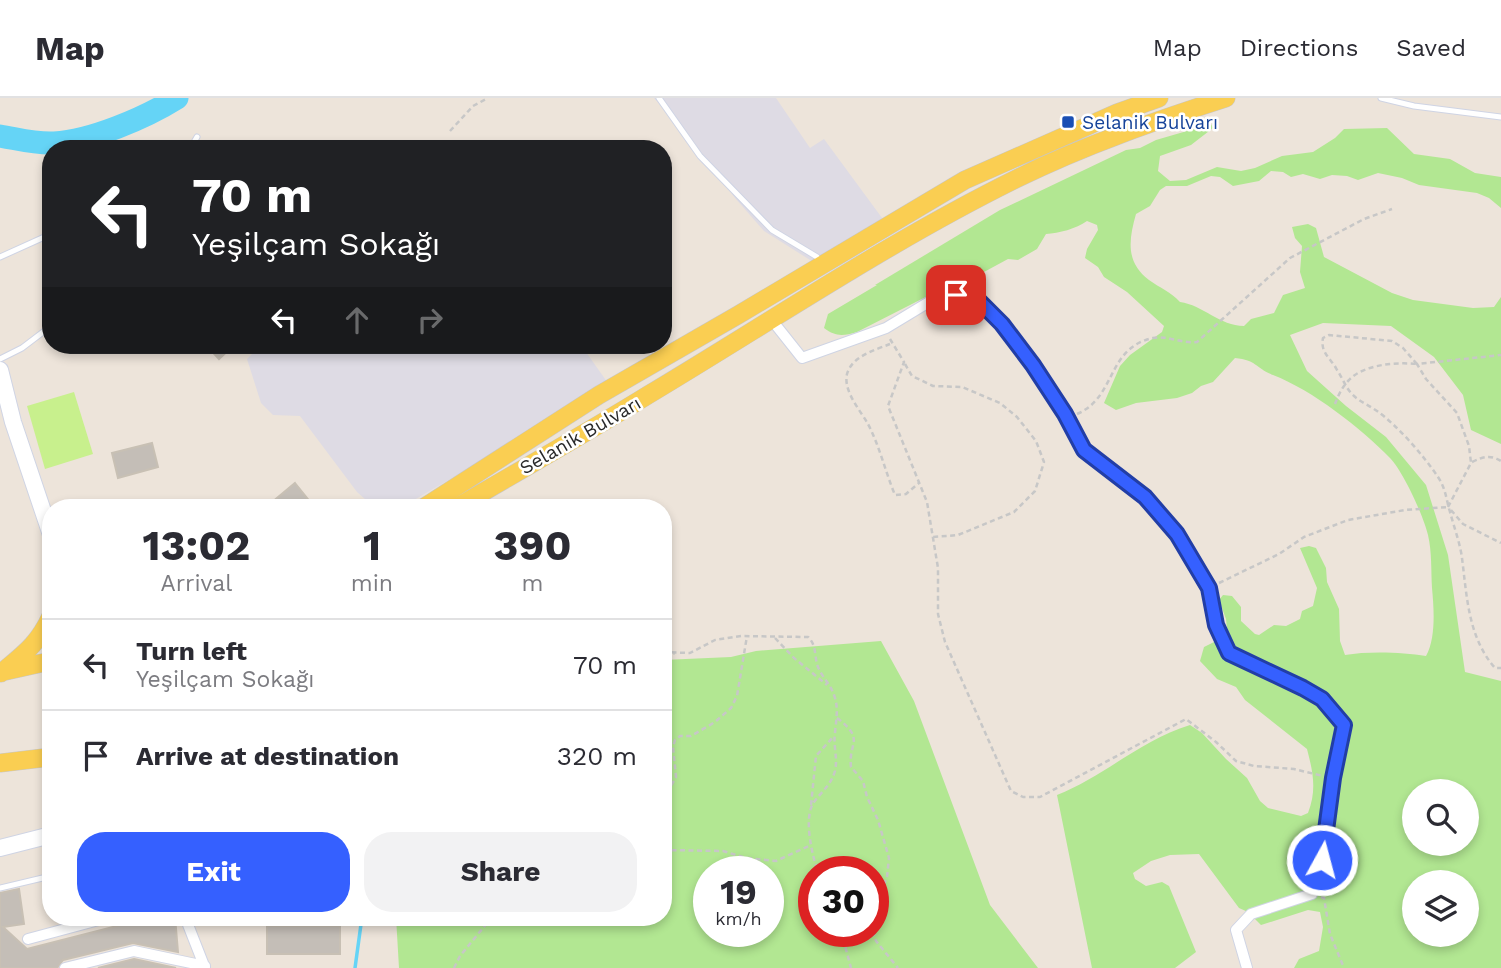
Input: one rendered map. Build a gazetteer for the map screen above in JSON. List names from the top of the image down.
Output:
{
  "streets": {
    "main road": ["Selanik Bulvarı"]
  },
  "places": {
    "transit": ["Selanik Bulvarı"]
  },
  "page": {
    "header": "Map",
    "nav": ["Map", "Directions", "Saved"],
    "turn": ["70 m", "Yeşilçam Sokağı"],
    "eta": [
      "13:02",
      "Arrival",
      "1",
      "min",
      "390",
      "m"
    ],
    "list": [
      {
        "name": "Turn left",
        "note": "Yeşilçam Sokağı",
        "value": "70 m"
      },
      {
        "name": "Arrive at destination",
        "value": "320 m"
      }
    ],
    "buttons": ["Exit", "Share"],
    "speed": "19 km/h",
    "limit": "30"
  }
}
